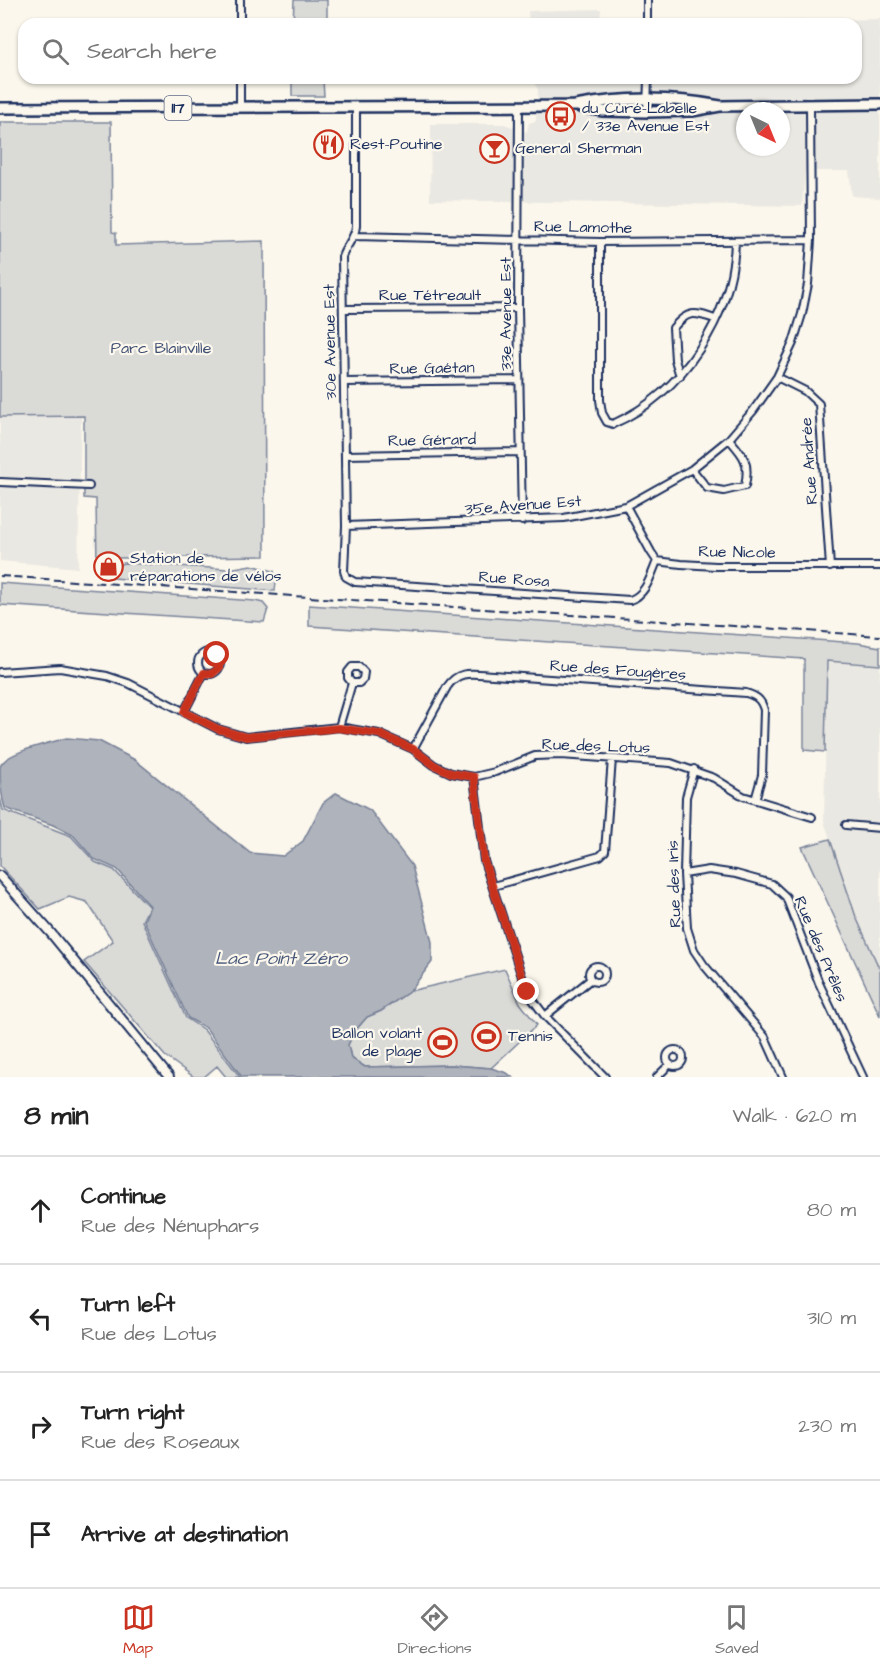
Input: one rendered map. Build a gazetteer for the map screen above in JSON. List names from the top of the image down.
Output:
{
  "streets": {
    "main road": ["117"],
    "street": [
      "Rue Lamothe",
      "Rue Tétreault",
      "33e Avenue Est",
      "30e Avenue Est",
      "Rue Gaétan",
      "Rue Gérard",
      "Rue Andrée",
      "35e Avenue Est",
      "Rue Nicole",
      "Rue Rosa",
      "Rue des Fougères",
      "Rue des Lotus",
      "Rue des Iris",
      "Rue des Prêles"
    ]
  },
  "crossings": [
    ["117", "33e Avenue Est"],
    ["117", "30e Avenue Est"],
    ["117", "35e Avenue Est"],
    ["Rue Lamothe", "33e Avenue Est"],
    ["Rue Lamothe", "30e Avenue Est"],
    ["Rue Lamothe", "35e Avenue Est"],
    ["Rue Tétreault", "33e Avenue Est"],
    ["Rue Tétreault", "30e Avenue Est"],
    ["33e Avenue Est", "Rue Gaétan"],
    ["33e Avenue Est", "Rue Gérard"],
    ["33e Avenue Est", "35e Avenue Est"],
    ["30e Avenue Est", "Rue Gaétan"],
    ["30e Avenue Est", "Rue Gérard"],
    ["30e Avenue Est", "35e Avenue Est"],
    ["30e Avenue Est", "Rue Rosa"],
    ["Rue Andrée", "35e Avenue Est"],
    ["Rue Andrée", "Rue Nicole"],
    ["Rue Nicole", "Rue Rosa"],
    ["Rue des Fougères", "Rue des Lotus"],
    ["Rue des Lotus", "Rue des Iris"],
    ["Rue des Iris", "Rue des Prêles"]
  ],
  "water": ["Lac Point Zéro"],
  "parks": ["Parc Blainville"],
  "places": {
    "bus stop": ["du Curé-Labelle / 33e Avenue Est"],
    "restaurant": ["Rest-Poutine"],
    "bar": ["General Sherman"],
    "shop": ["Station de réparations de vélos"],
    "sports": ["Tennis", "Ballon volant de plage"]
  },
  "north": "bottom right",
  "page": {
    "search": "Search here",
    "heading": ["8 min", "Walk · 620 m"],
    "list": [
      ["Continue", "Rue des Nénuphars", "80 m"],
      ["Turn left", "Rue des Lotus", "310 m"],
      ["Turn right", "Rue des Roseaux", "230 m"],
      "Arrive at destination"
    ],
    "nav": ["Map", "Directions", "Saved"]
  }
}
